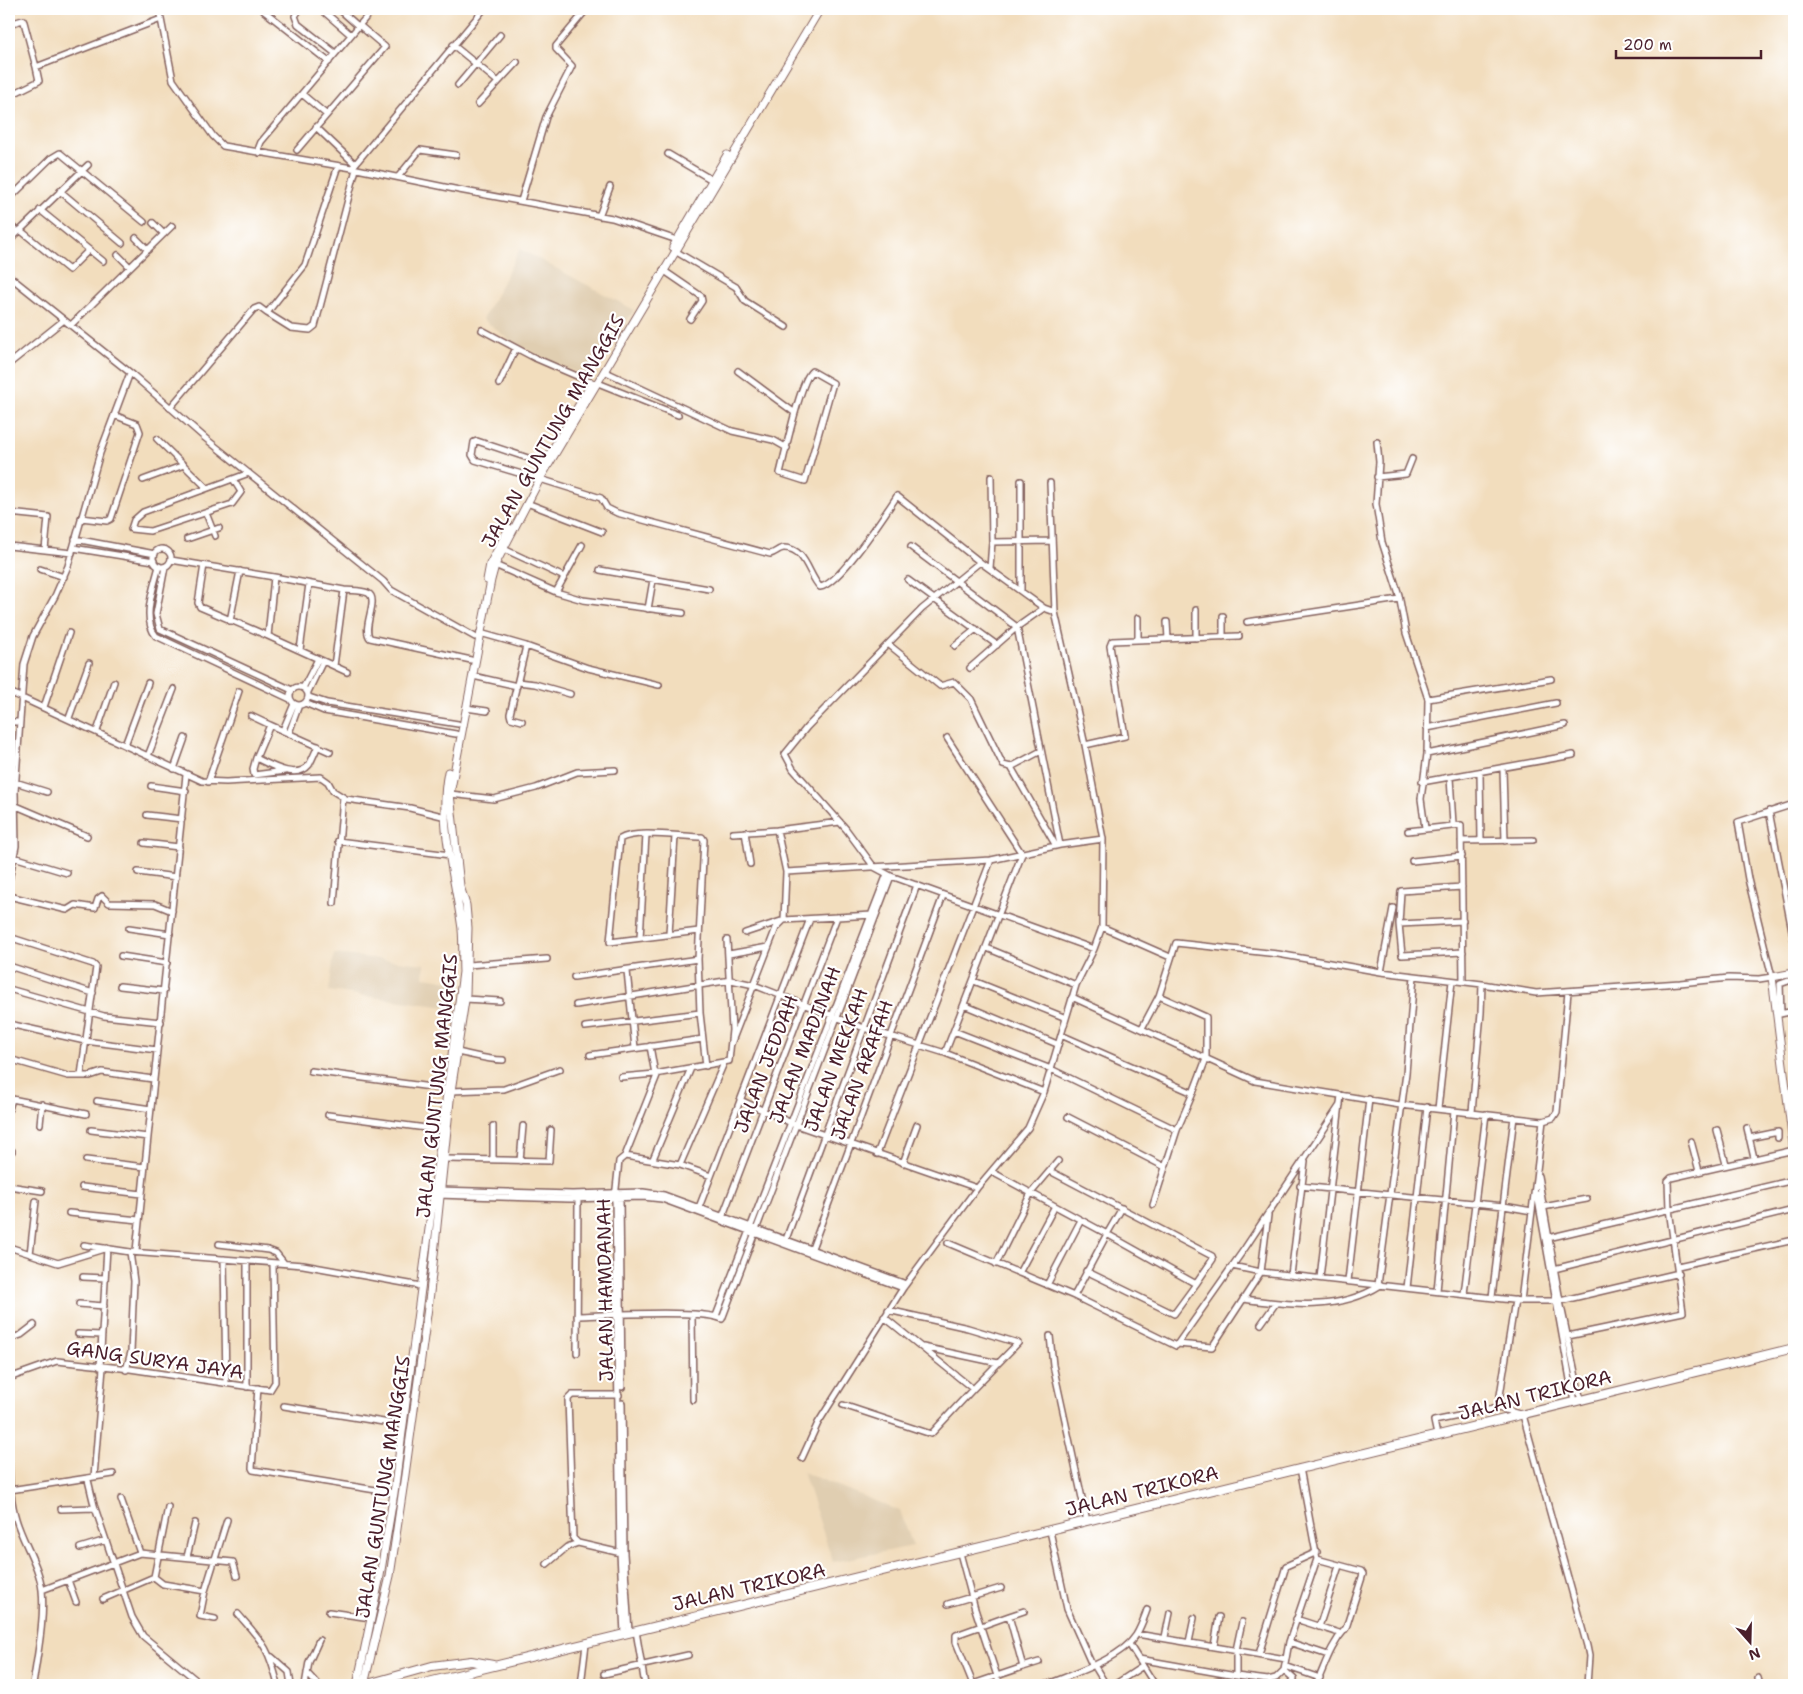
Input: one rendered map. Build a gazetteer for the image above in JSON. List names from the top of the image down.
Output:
{
  "streets": {
    "main road": ["JALAN TRIKORA"],
    "street": [
      "JALAN GUNTUNG MANGGIS",
      "JALAN MADINAH",
      "JALAN MEKKAH",
      "JALAN JEDDAH",
      "JALAN ARAFAH",
      "JALAN HAMDANAH",
      "GANG SURYA JAYA"
    ]
  },
  "crossings": [
    ["JALAN GUNTUNG MANGGIS", "JALAN TRIKORA"],
    ["JALAN HAMDANAH", "JALAN TRIKORA"]
  ],
  "scale_bar": "200 m",
  "north": "bottom"
}
